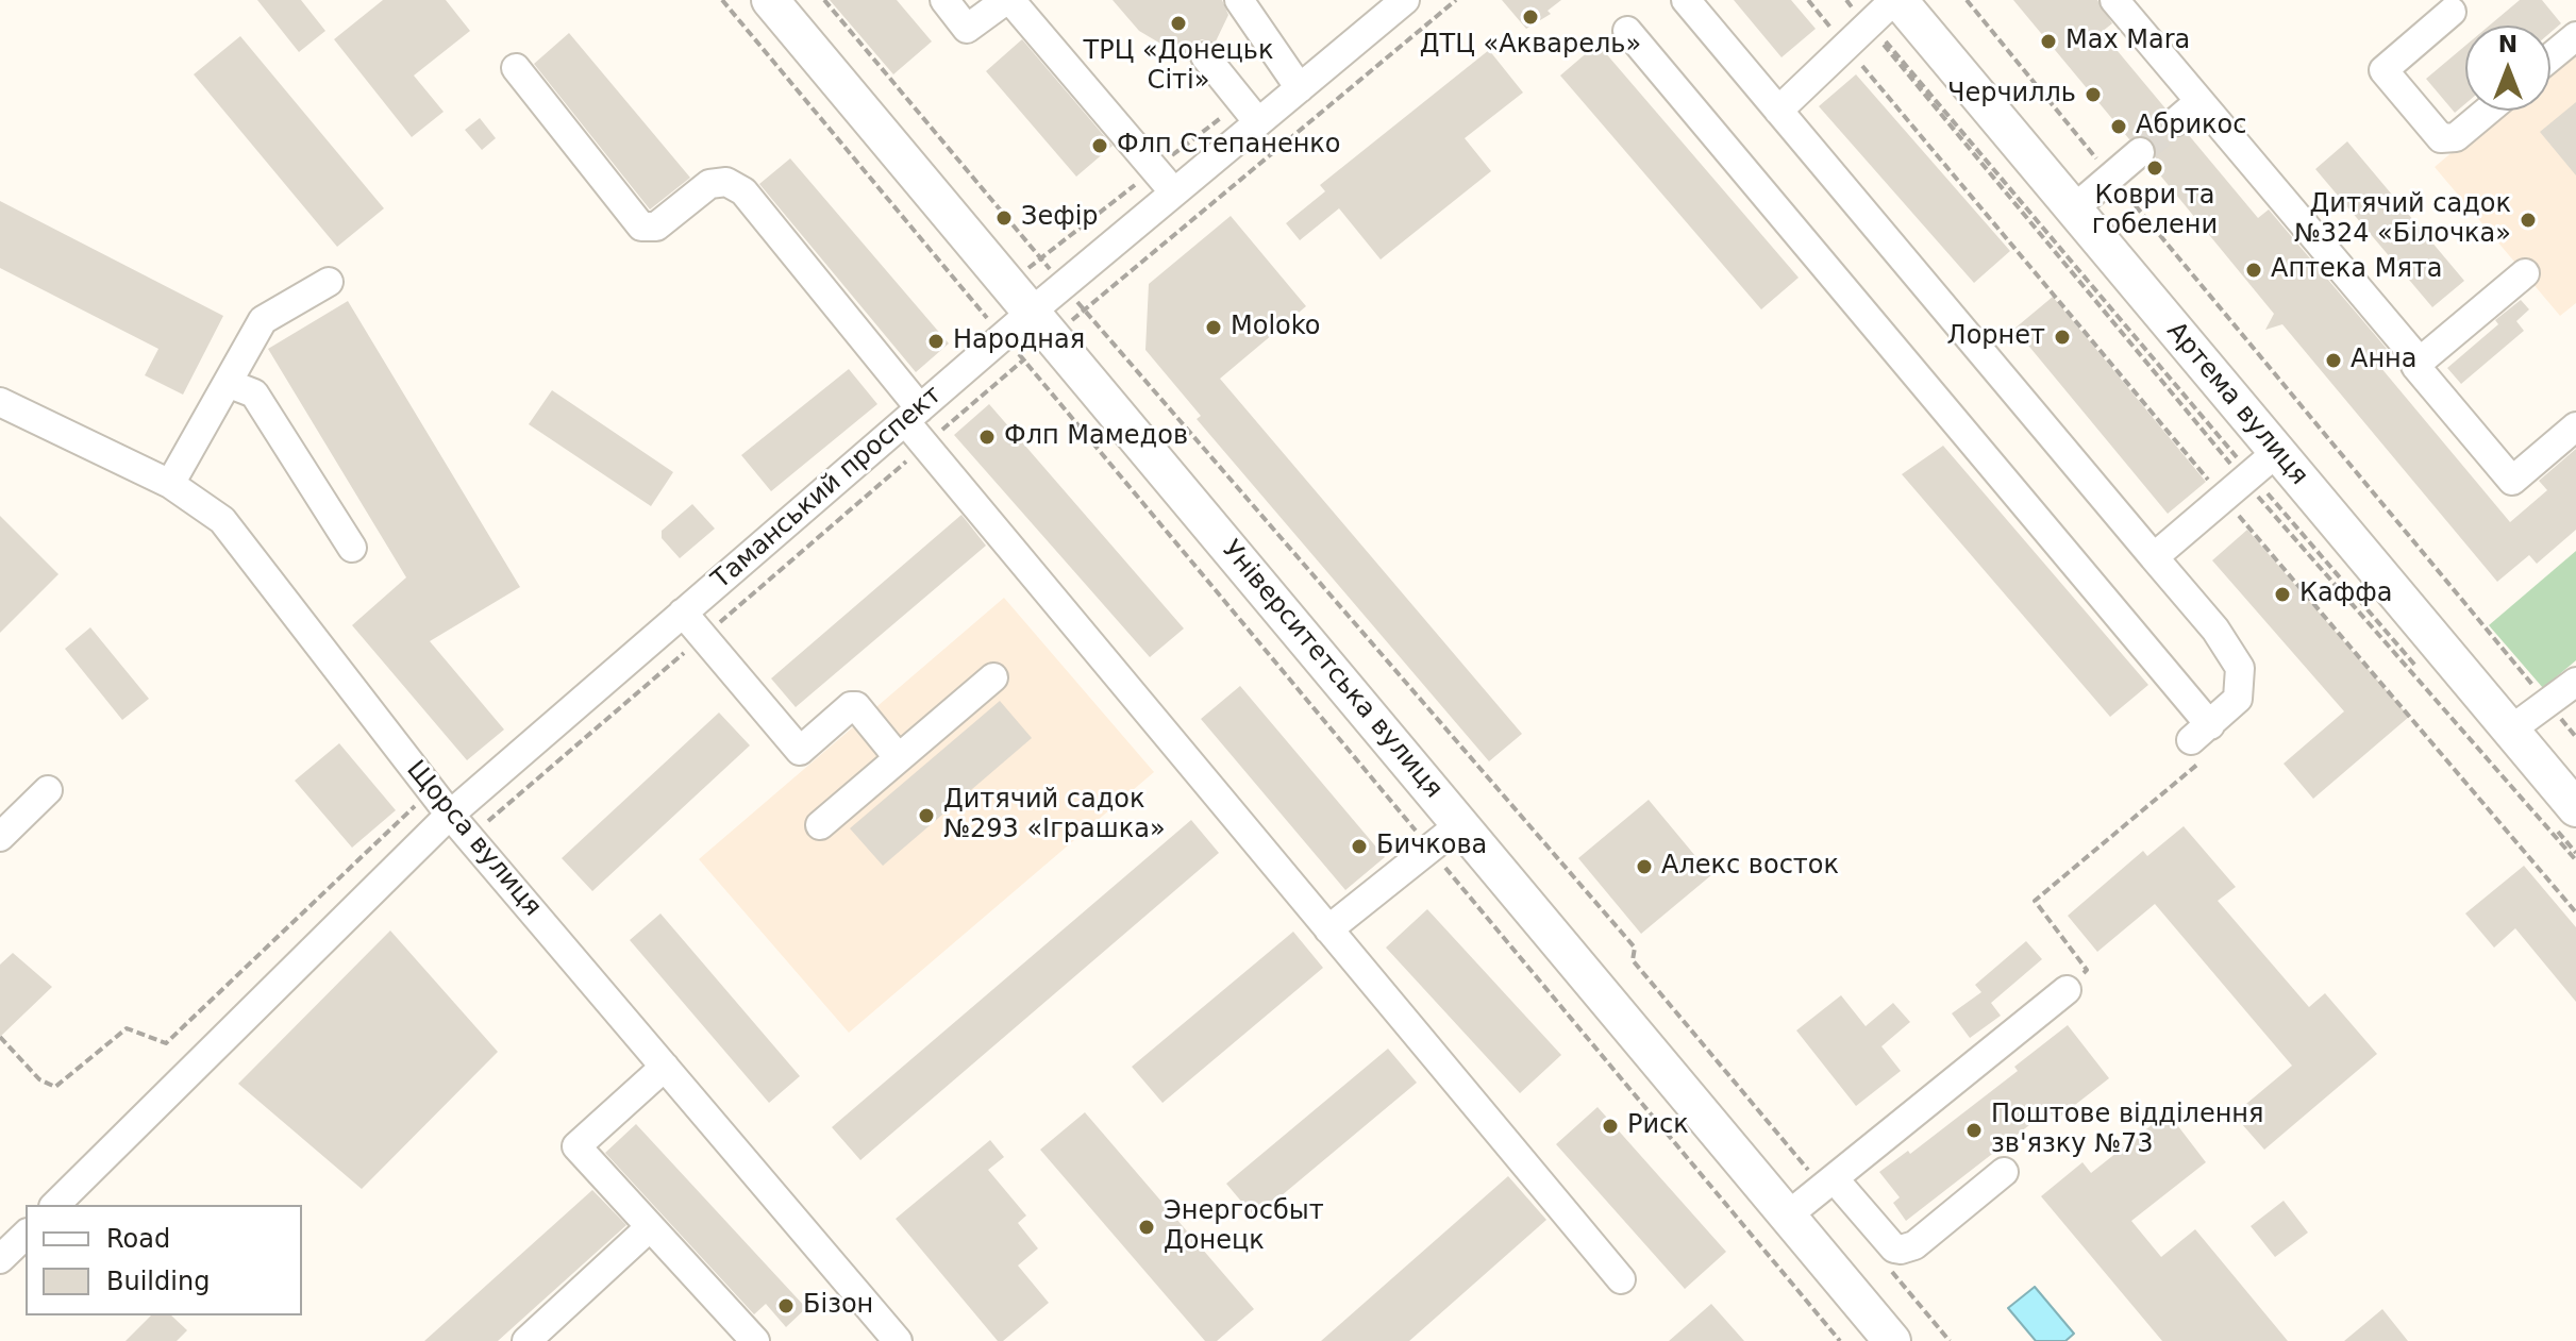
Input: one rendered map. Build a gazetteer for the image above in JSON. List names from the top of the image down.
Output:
{
  "streets": {
    "main road": ["Артема вулиця", "Університетська вулиця"],
    "street": ["Таманський проспект", "Щорса вулиця"]
  },
  "crossings": [
    ["Таманський проспект", "Університетська вулиця"],
    ["Таманський проспект", "Щорса вулиця"]
  ],
  "places": [
    "ДТЦ «Акварель»",
    "ТРЦ «Донецьк Сіті»",
    "Max Mara",
    "Черчилль",
    "Абрикос",
    "Флп Степаненко",
    "Коври та гобелени",
    "Зефір",
    "Дитячий садок №324 «Білочка»",
    "Аптека Мята",
    "Moloko",
    "Лорнет",
    "Народная",
    "Анна",
    "Флп Мамедов",
    "Каффа",
    "Дитячий садок №293 «Іграшка»",
    "Бичкова",
    "Алекс восток",
    "Риск",
    "Поштове відділення зв'язку №73",
    "Энергосбыт Донецк",
    "Бізон"
  ],
  "legend": ["Road", "Building"],
  "north": "top"
}
